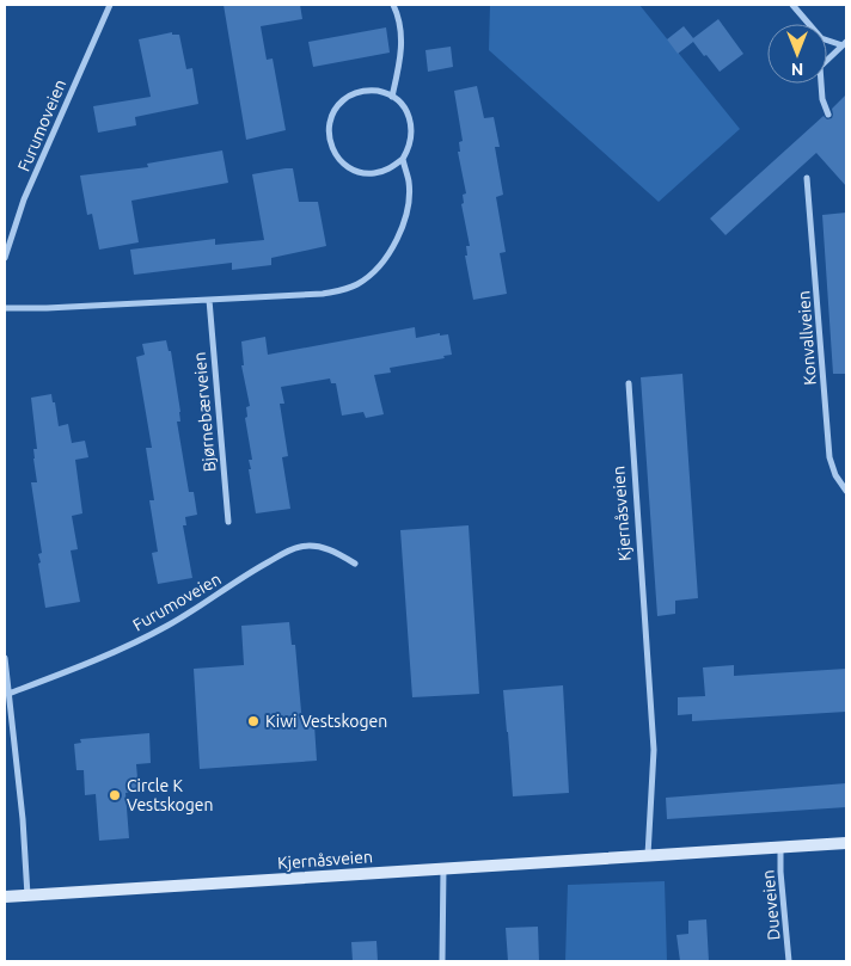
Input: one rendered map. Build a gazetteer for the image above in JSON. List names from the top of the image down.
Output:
{
  "streets": {
    "main road": ["Kjernåsveien"],
    "street": [
      "Furumoveien",
      "Konvallveien",
      "Bjørnebærveien",
      "Dueveien"
    ]
  },
  "crossings": [
    ["Kjernåsveien", "Dueveien"]
  ],
  "places": ["Kiwi Vestskogen", "Circle K Vestskogen"],
  "north": "bottom"
}
